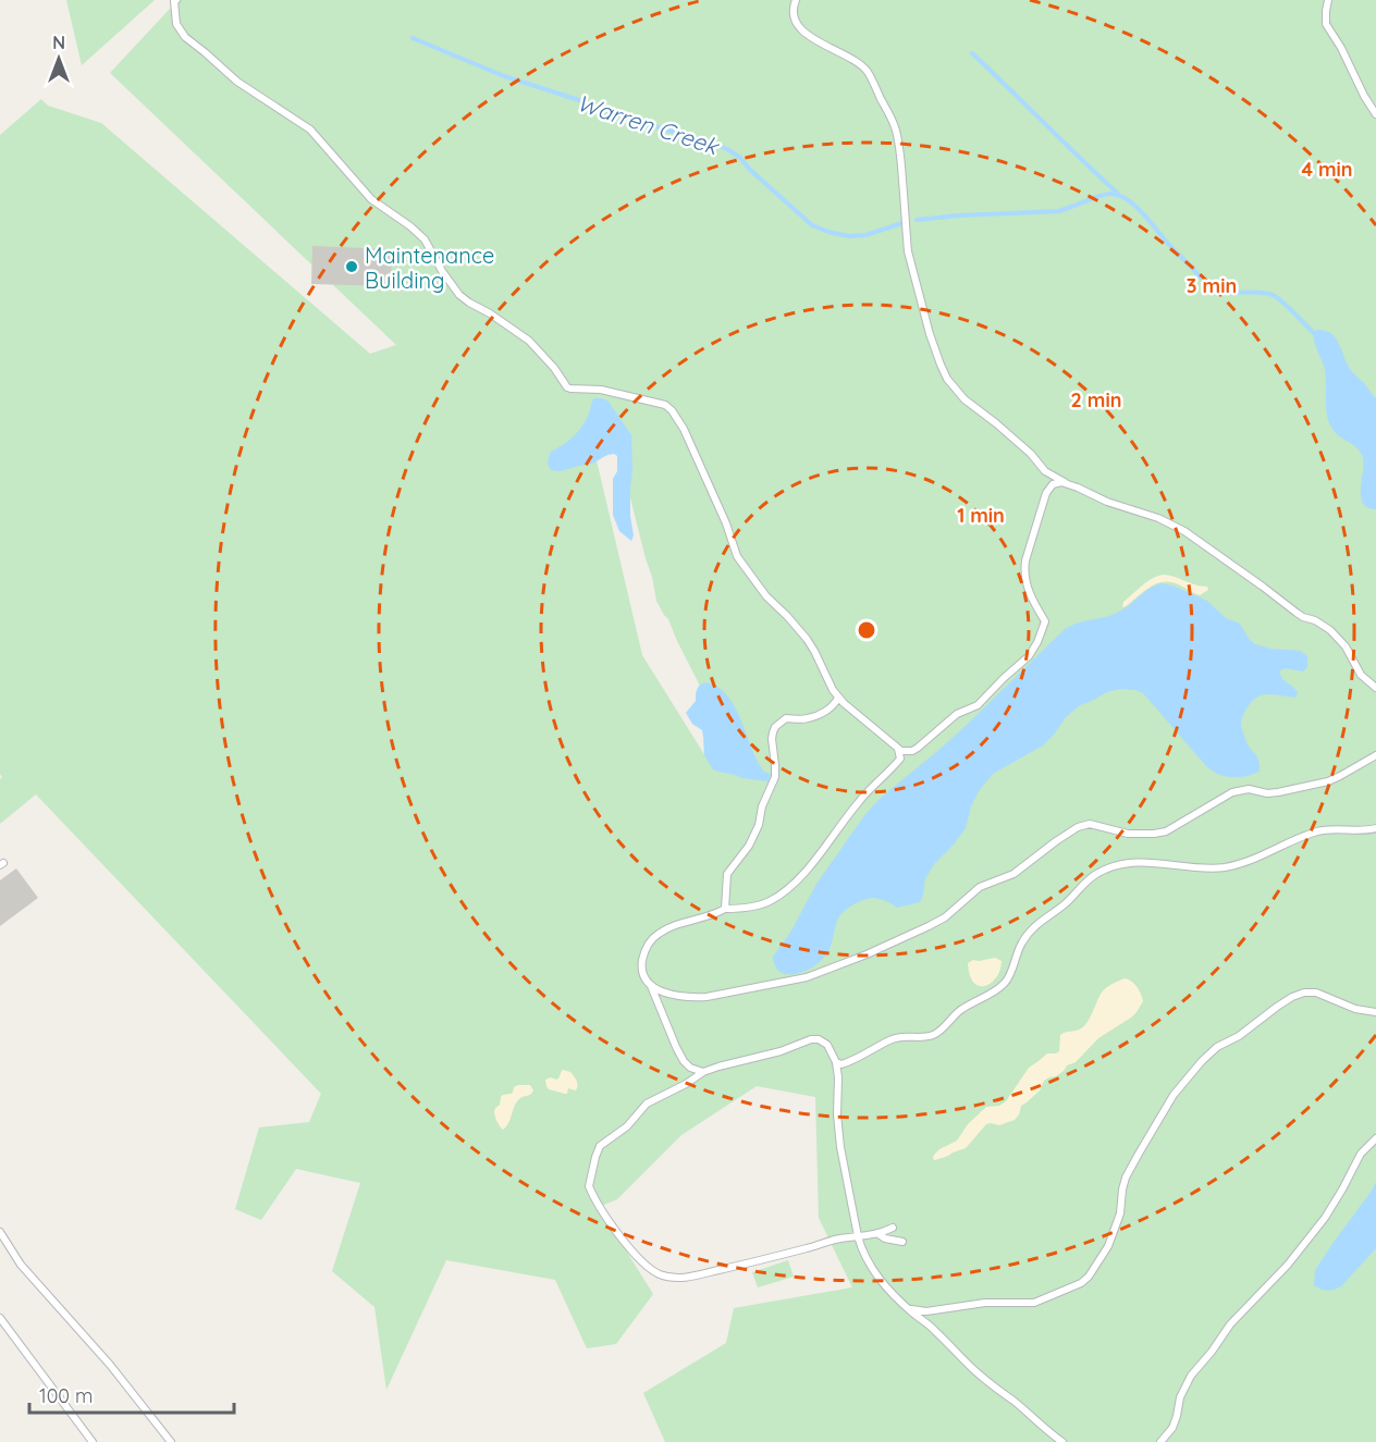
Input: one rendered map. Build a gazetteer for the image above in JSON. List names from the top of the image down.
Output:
{
  "water": ["Warren Creek"],
  "places": ["Maintenance Building"],
  "scale_bar": "100 m",
  "north": "top",
  "rings": [
    "4 min",
    "3 min",
    "2 min",
    "1 min"
  ]
}
